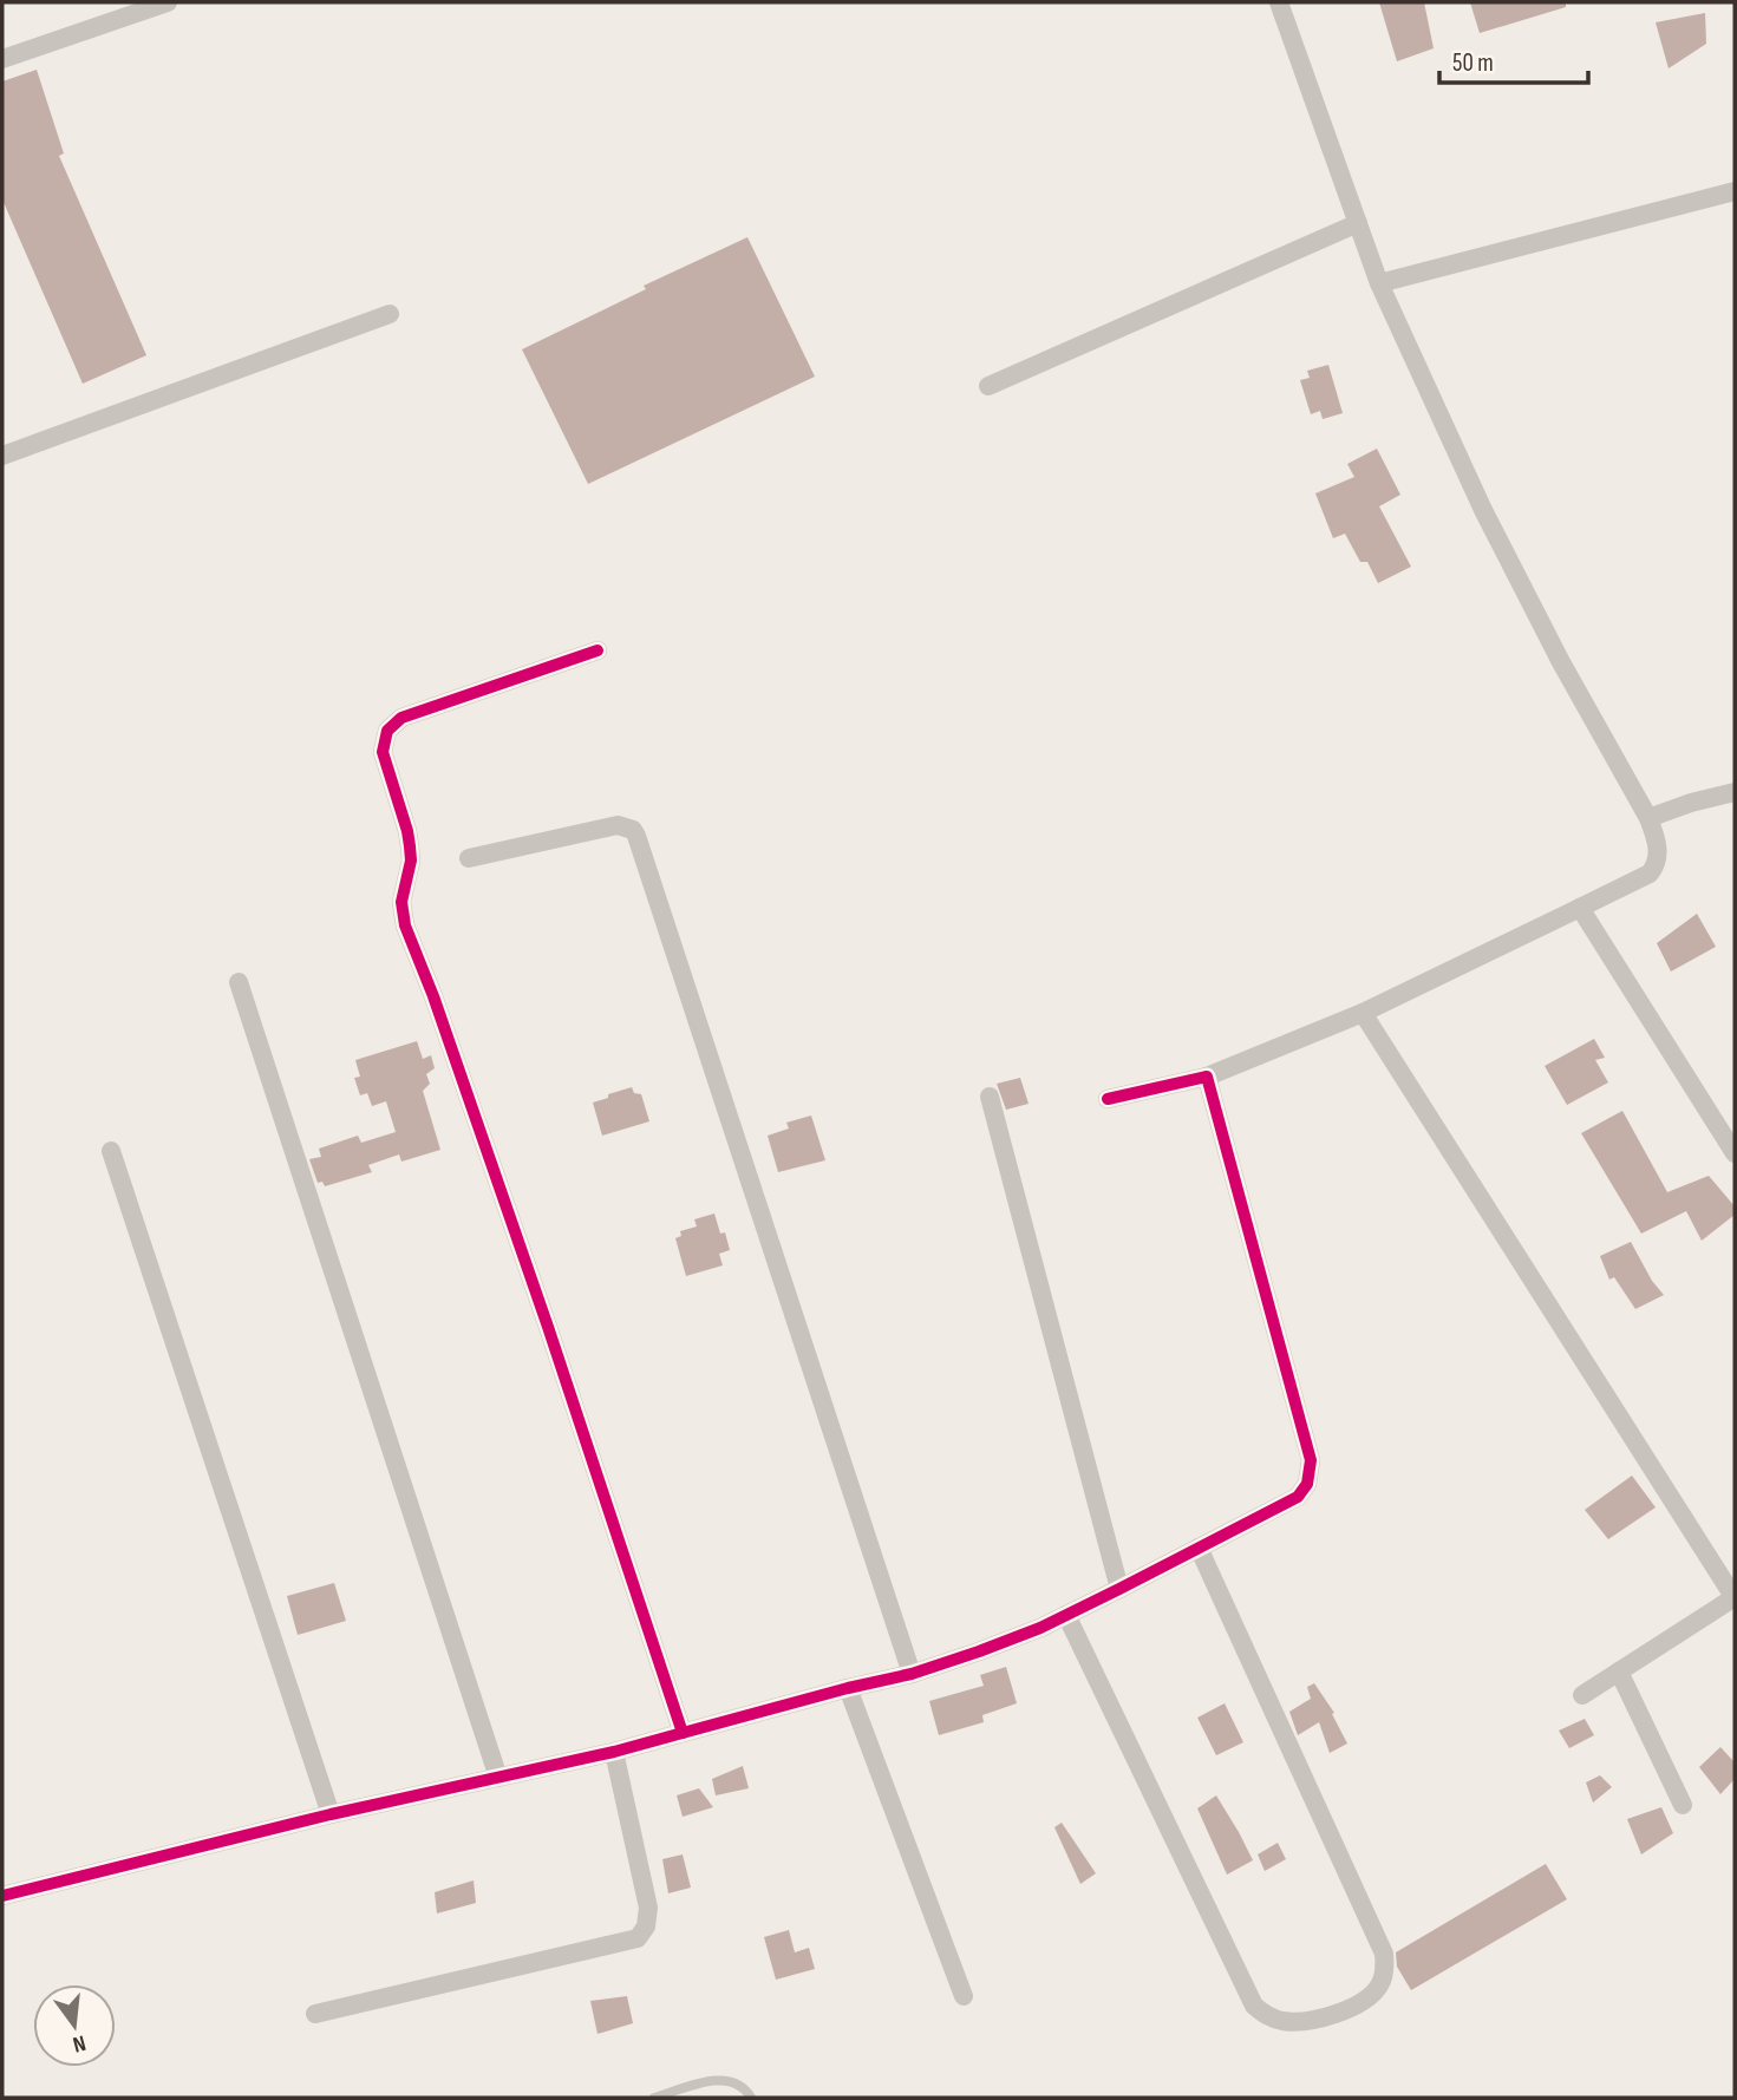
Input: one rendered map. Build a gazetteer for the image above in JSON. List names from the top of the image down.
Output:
{
  "scale_bar": "50 m",
  "north": "bottom"
}
